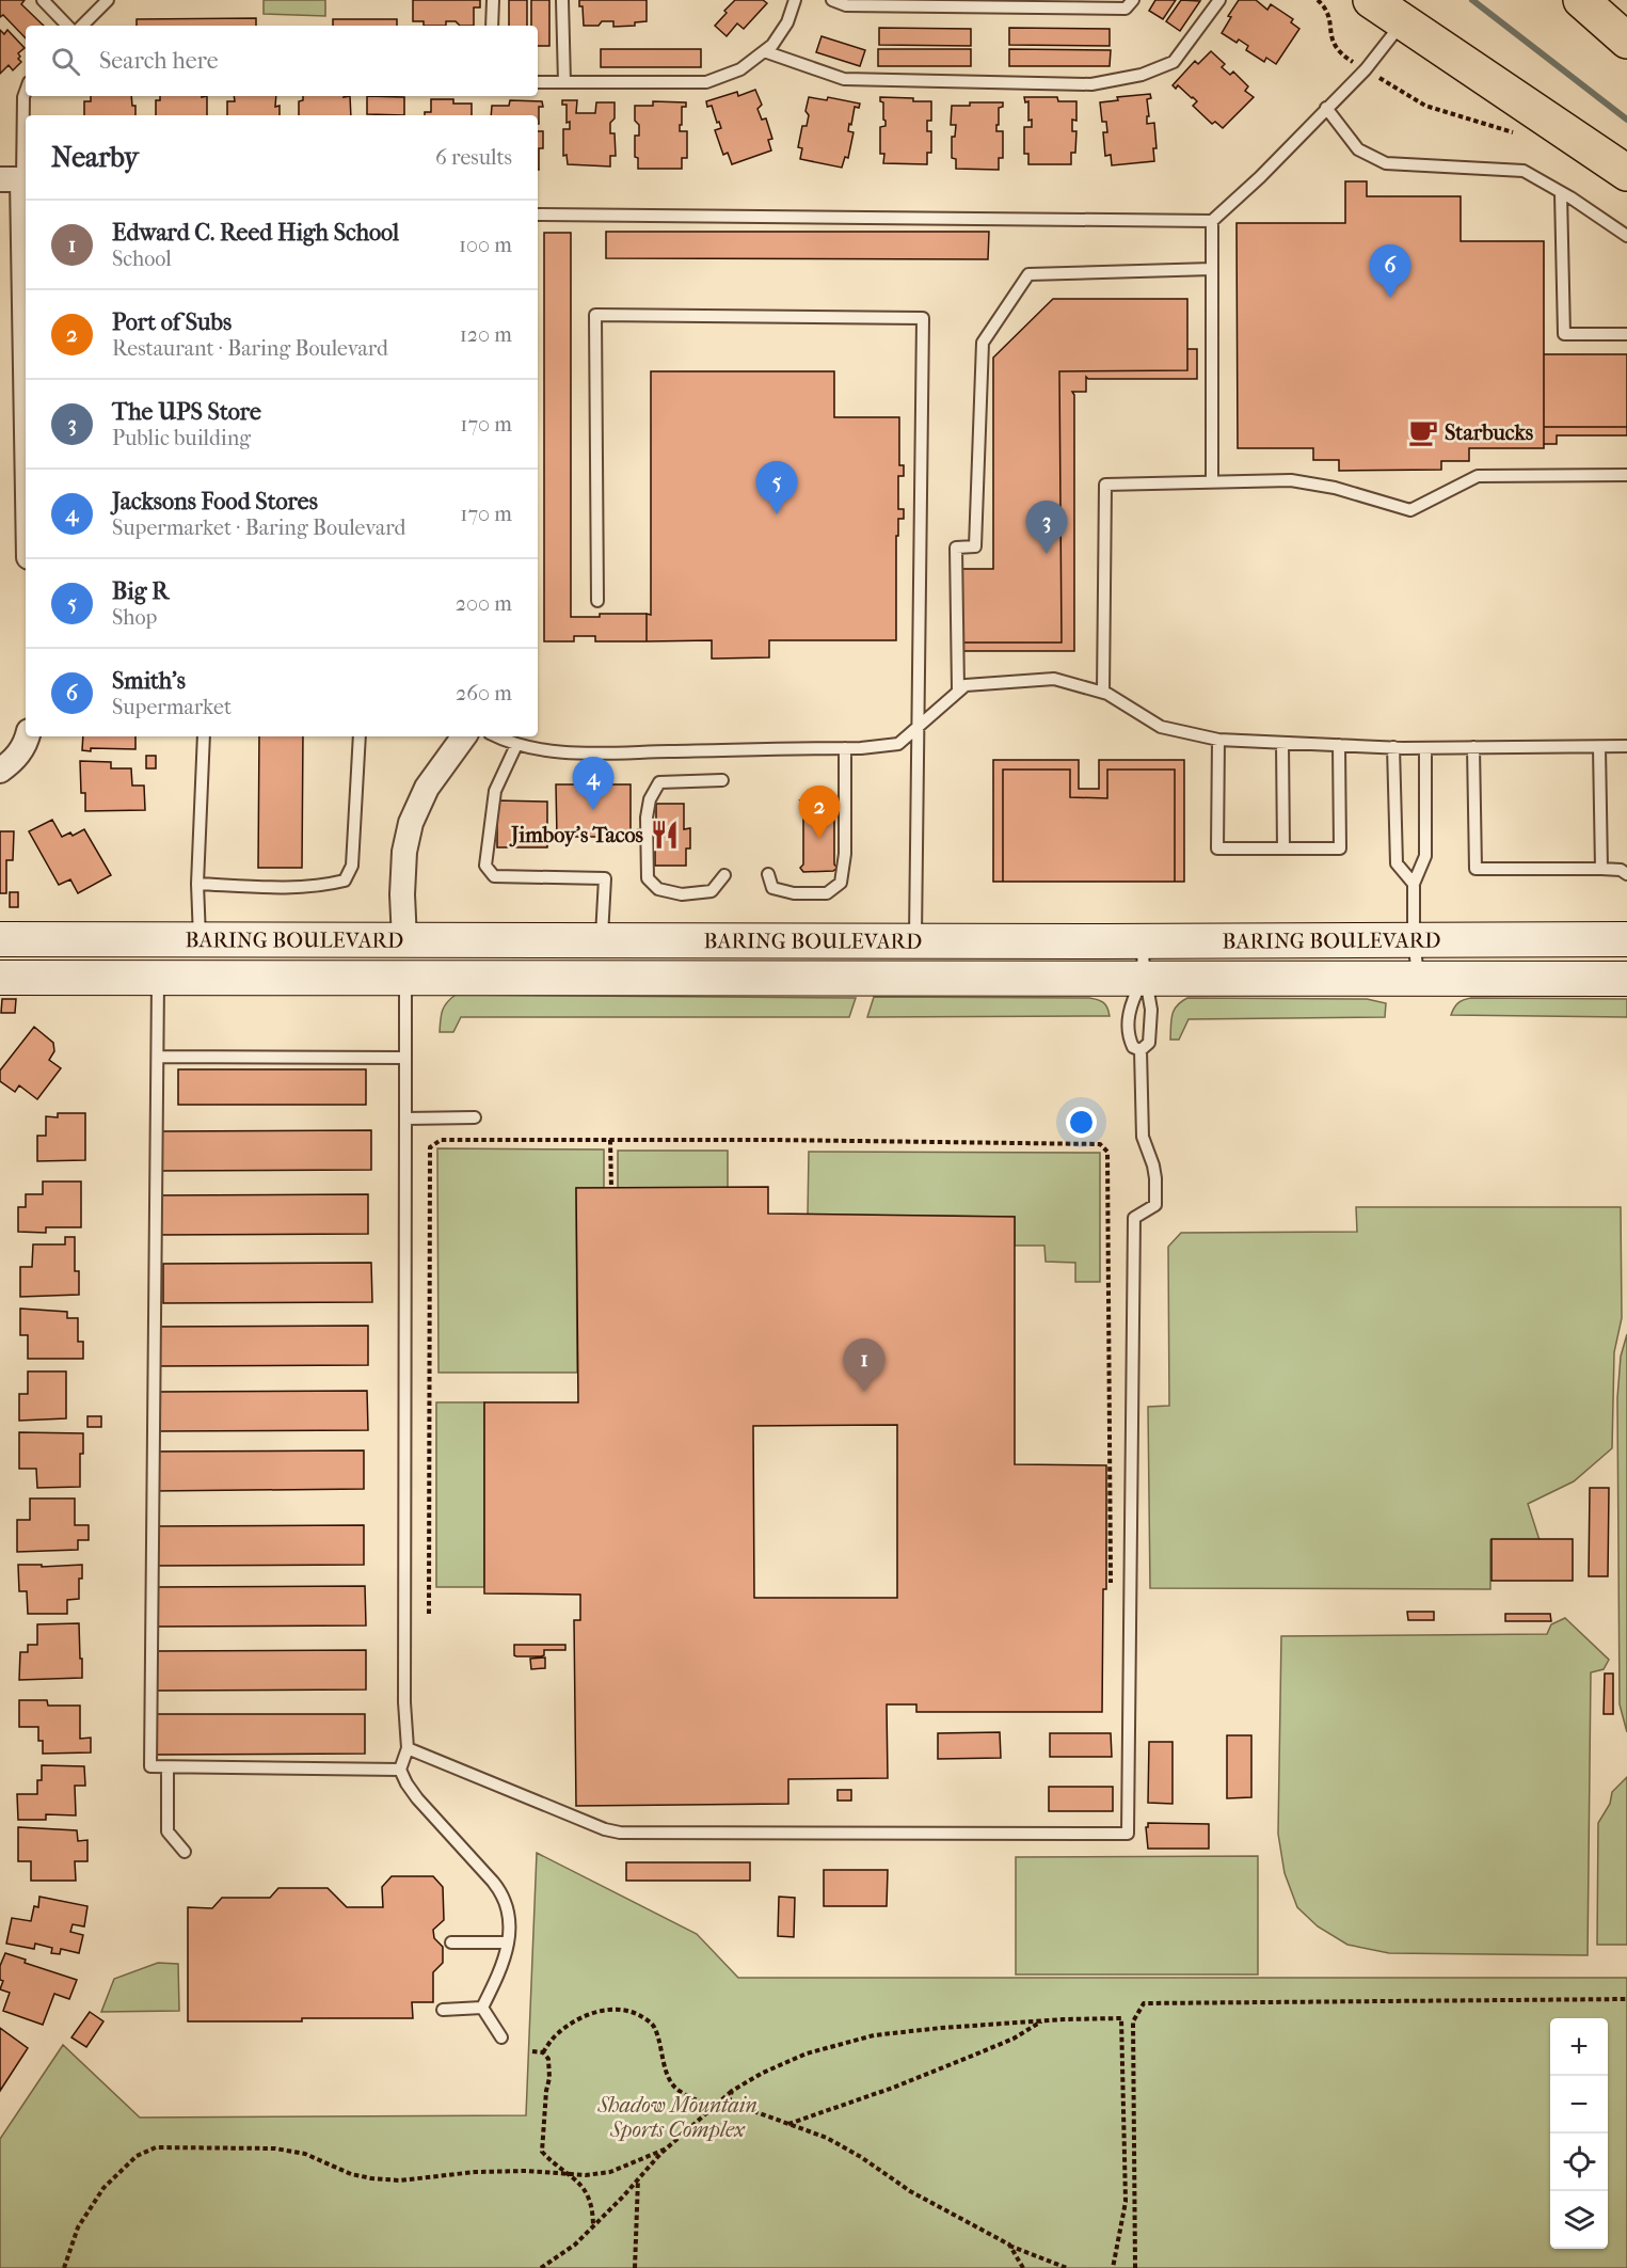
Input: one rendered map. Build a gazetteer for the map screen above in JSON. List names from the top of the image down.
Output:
{
  "streets": {
    "main road": ["BARING BOULEVARD"]
  },
  "parks": ["Shadow Mountain Sports Complex"],
  "places": {
    "cafe": ["Starbucks"],
    "restaurant": ["Jimboy's Tacos"]
  },
  "page": {
    "search": "Search here",
    "heading": ["Nearby", "6 results"],
    "list": [
      {
        "mark": "1",
        "name": "Edward C. Reed High School",
        "note": "School",
        "value": "100 m"
      },
      {
        "mark": "2",
        "name": "Port of Subs",
        "note": "Restaurant · Baring Boulevard",
        "value": "120 m"
      },
      {
        "mark": "3",
        "name": "The UPS Store",
        "note": "Public building",
        "value": "170 m"
      },
      {
        "mark": "4",
        "name": "Jacksons Food Stores",
        "note": "Supermarket · Baring Boulevard",
        "value": "170 m"
      },
      {
        "mark": "5",
        "name": "Big R",
        "note": "Shop",
        "value": "200 m"
      },
      {
        "mark": "6",
        "name": "Smith's",
        "note": "Supermarket",
        "value": "260 m"
      }
    ],
    "pins": [
      "6",
      "5",
      "3",
      "4",
      "2",
      "1"
    ],
    "map_buttons": ["+", "−"]
  }
}
